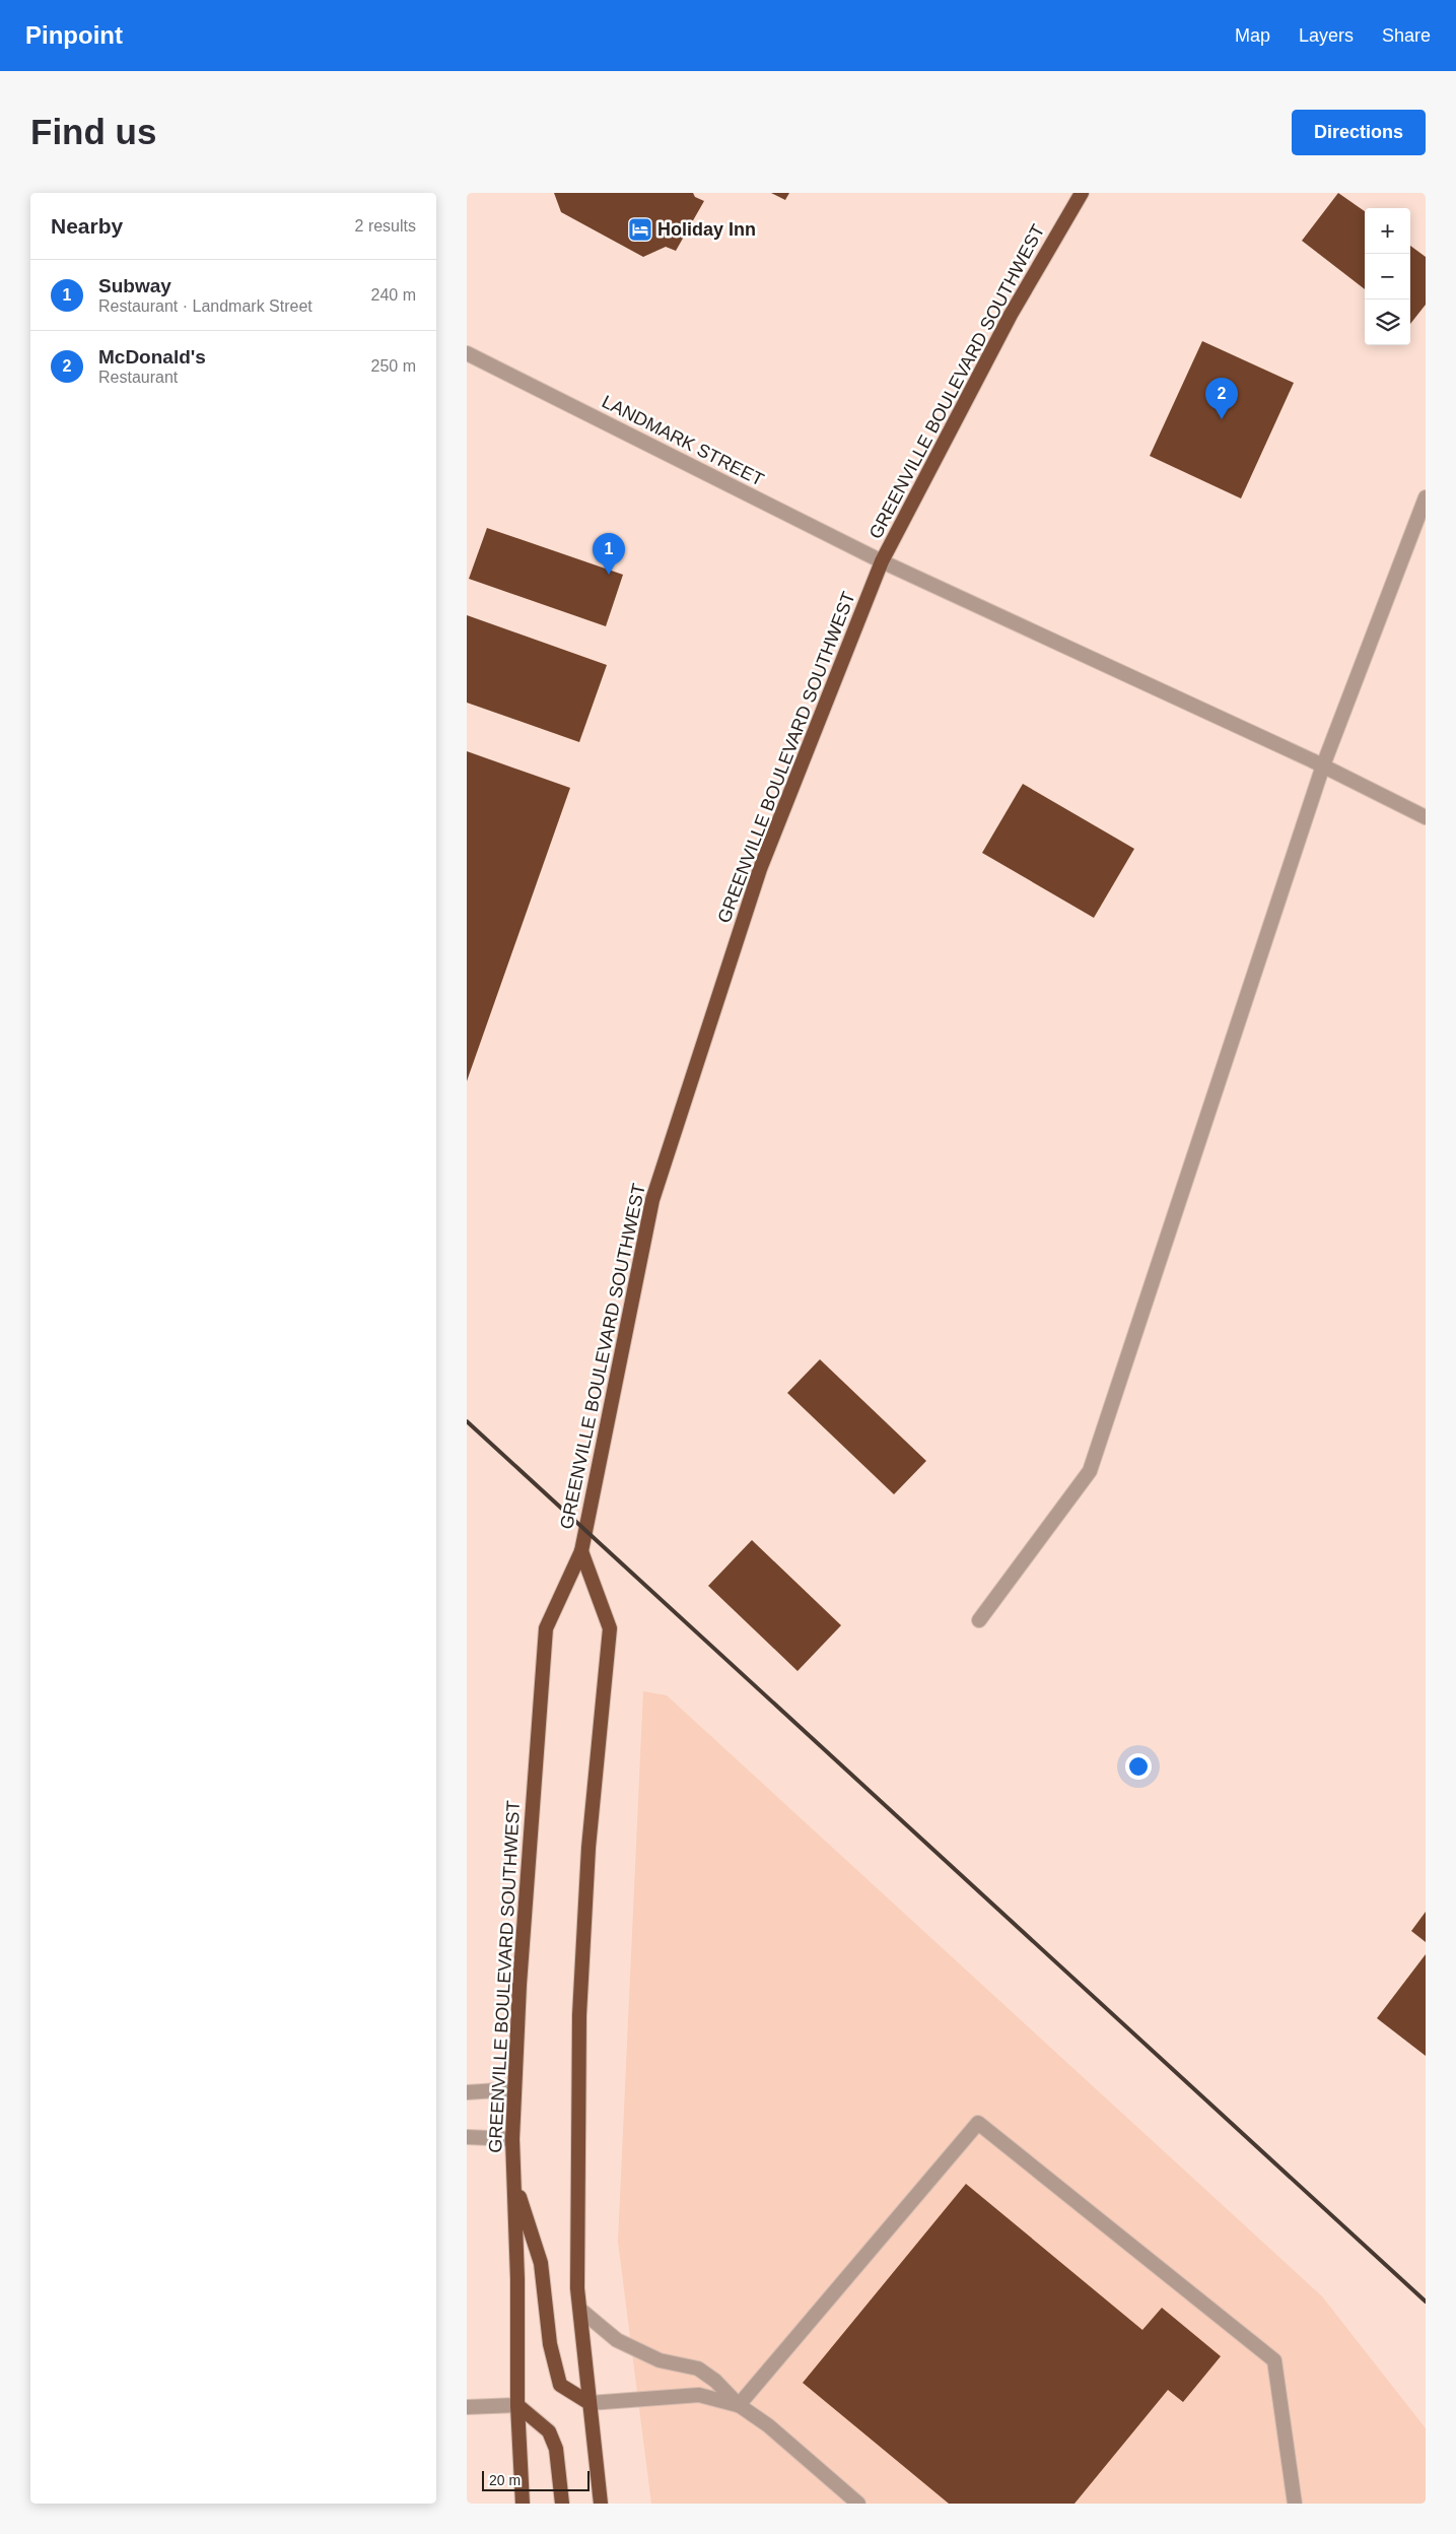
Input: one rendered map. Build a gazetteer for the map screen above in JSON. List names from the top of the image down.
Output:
{
  "streets": {
    "highway": ["GREENVILLE BOULEVARD SOUTHWEST"],
    "street": ["LANDMARK STREET"]
  },
  "crossings": [
    ["GREENVILLE BOULEVARD SOUTHWEST", "LANDMARK STREET"]
  ],
  "places": {
    "hotel": ["Holiday Inn"]
  },
  "scale_bar": "20 m",
  "page": {
    "header": "Pinpoint",
    "nav": ["Map", "Layers", "Share"],
    "buttons": "Directions",
    "title": "Find us",
    "heading": ["Nearby", "2 results"],
    "map_buttons": ["+", "−"],
    "list": [
      {
        "mark": "1",
        "name": "Subway",
        "note": "Restaurant · Landmark Street",
        "value": "240 m"
      },
      {
        "mark": "2",
        "name": "McDonald's",
        "note": "Restaurant",
        "value": "250 m"
      }
    ],
    "pins": ["2", "1"],
    "scale": "20 m"
  }
}
